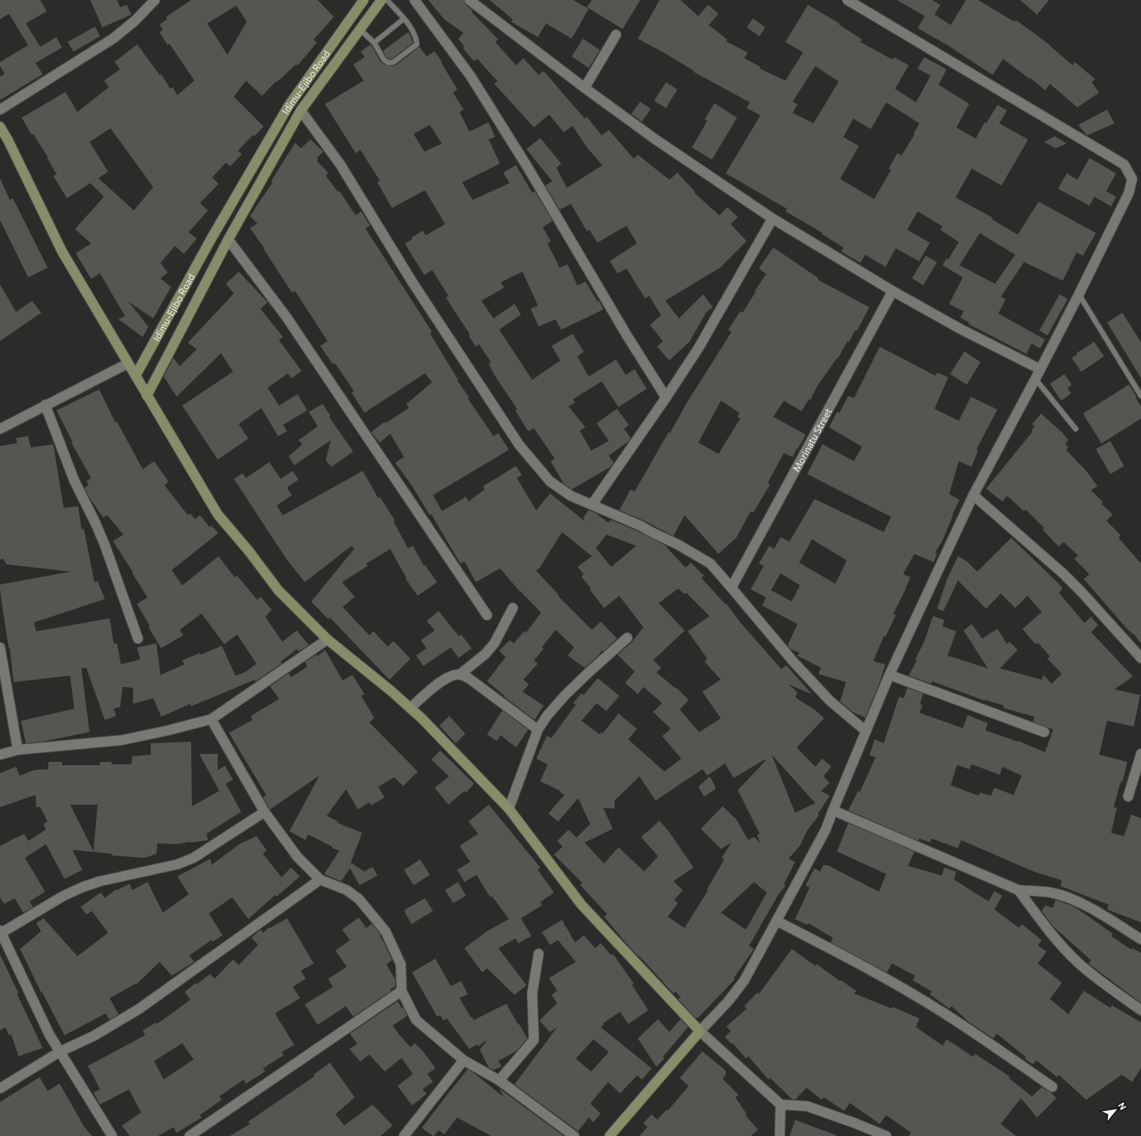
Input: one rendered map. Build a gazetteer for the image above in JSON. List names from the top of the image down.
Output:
{
  "streets": {
    "main road": ["Idimu-Ejibo Road"],
    "street": ["Morinatu Street"]
  },
  "north": "top right"
}
